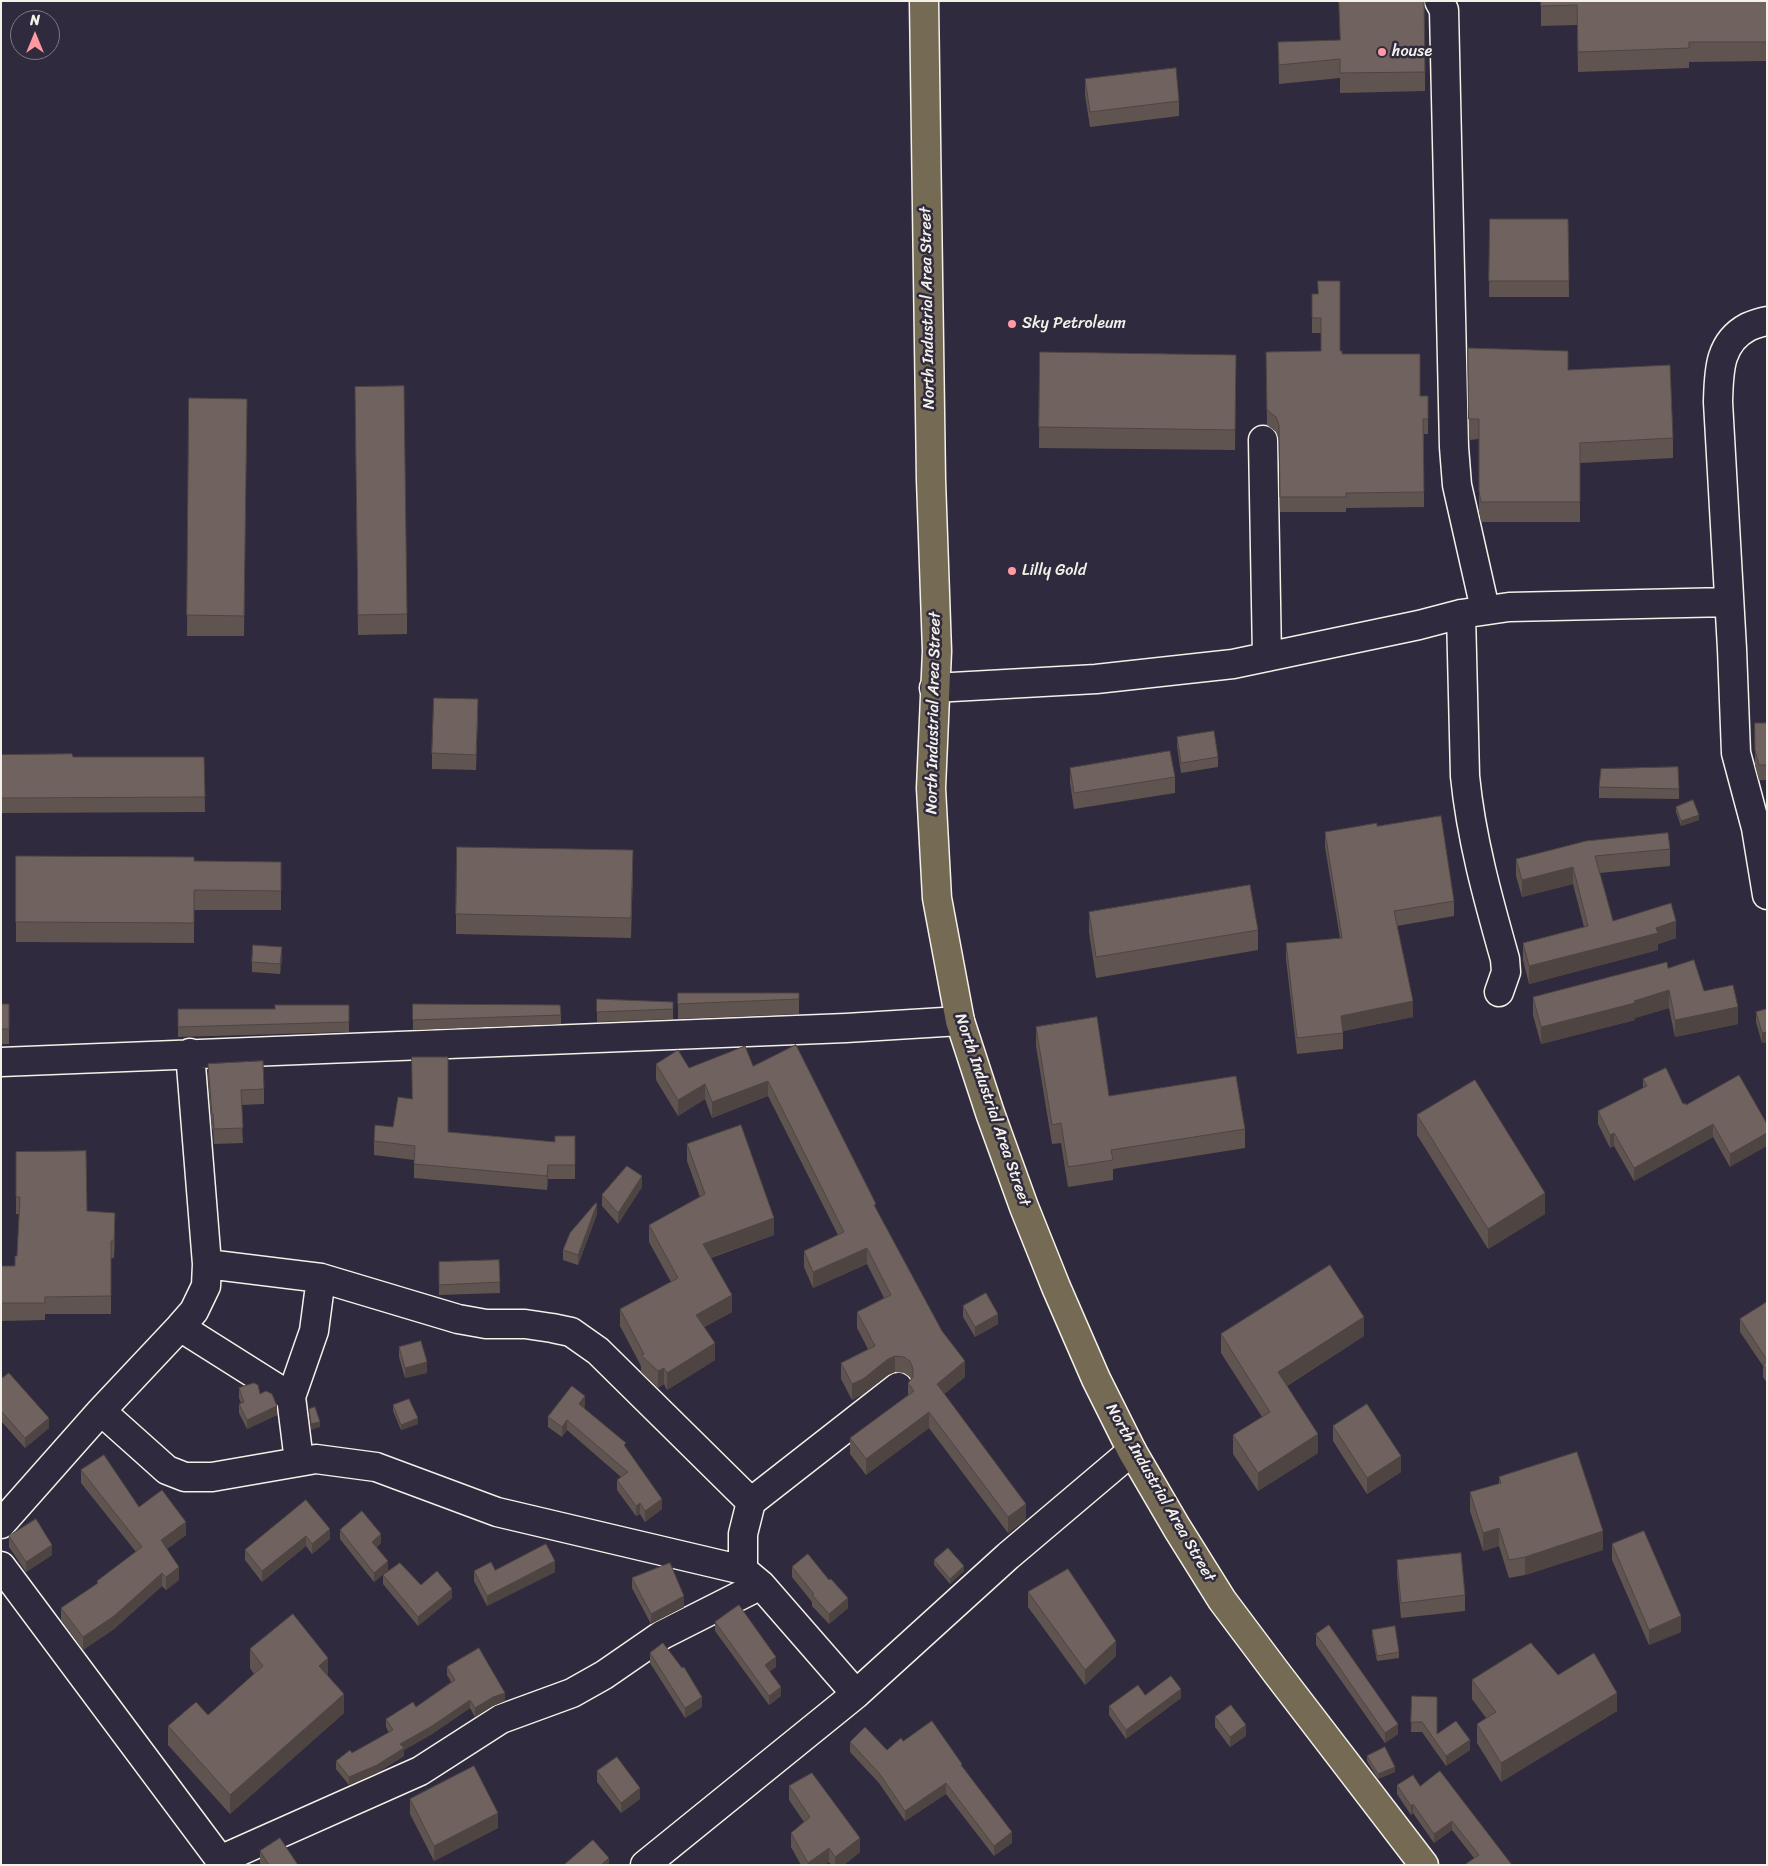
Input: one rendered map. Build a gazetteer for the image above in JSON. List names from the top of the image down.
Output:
{
  "streets": {
    "main road": ["North Industrial Area Street"]
  },
  "places": ["house", "Sky Petroleum", "Lilly Gold"],
  "north": "top"
}
